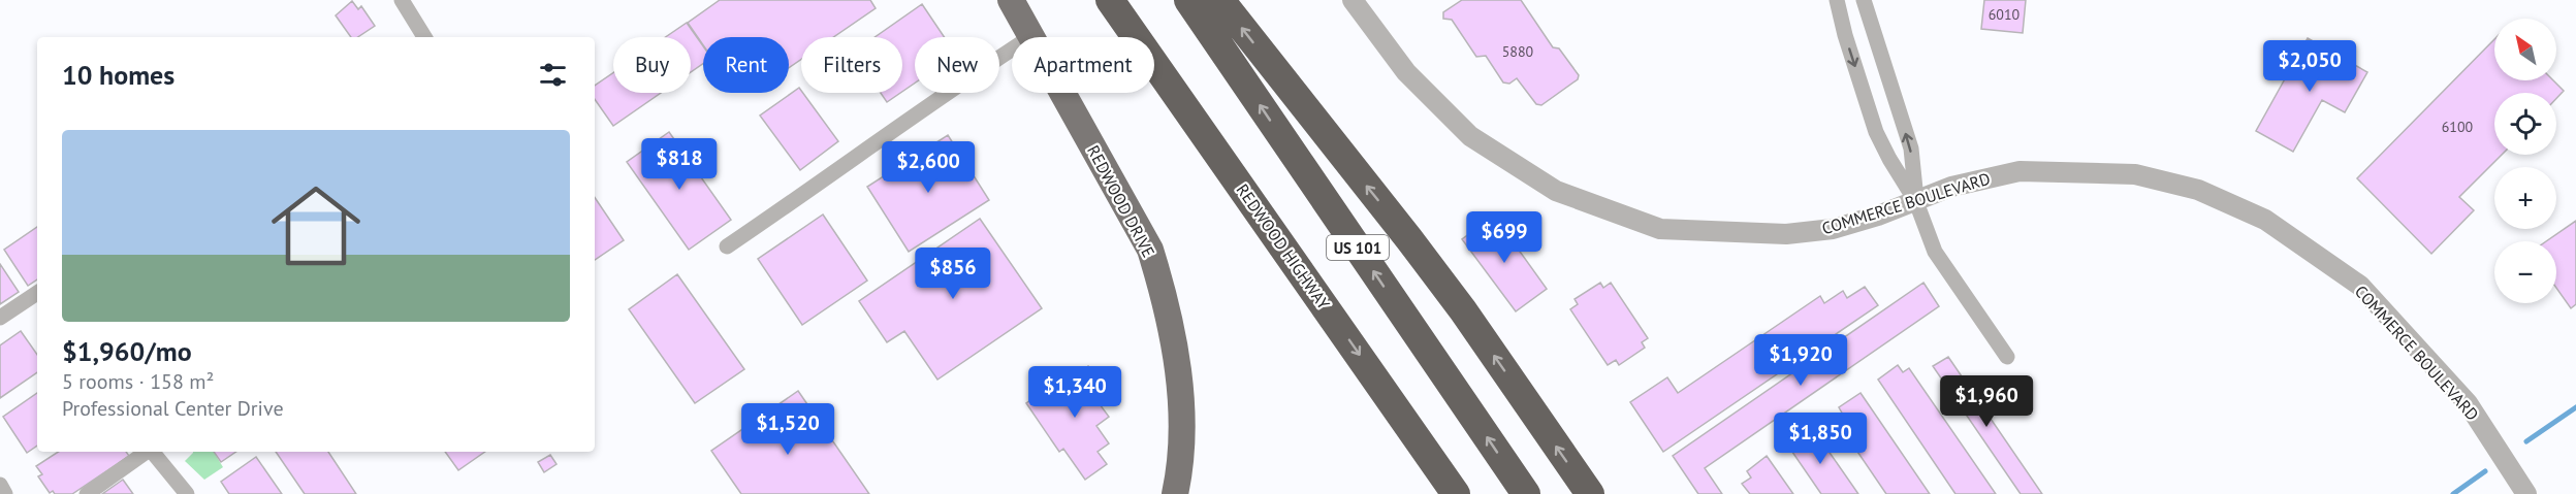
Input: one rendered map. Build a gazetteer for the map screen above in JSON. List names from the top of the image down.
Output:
{
  "streets": {
    "highway": ["REDWOOD HIGHWAY", "US 101"],
    "main road": ["REDWOOD DRIVE"],
    "street": ["COMMERCE BOULEVARD"]
  },
  "house_numbers": ["6010", "5880", "6100"],
  "north": "top left",
  "page": {
    "map_buttons": ["+", "−"],
    "chip": [
      "Buy",
      "Rent",
      "Filters",
      "New",
      "Apartment"
    ],
    "heading": "10 homes",
    "price": [
      "$2,050",
      "$818",
      "$2,600",
      "$699",
      "$856",
      "$1,920",
      "$1,340",
      "$1,960",
      "$1,520",
      "$1,850"
    ],
    "list": [
      {
        "name": "$1,960/mo",
        "note": "5 rooms · 158 m² · Professional Center Drive"
      }
    ]
  }
}
